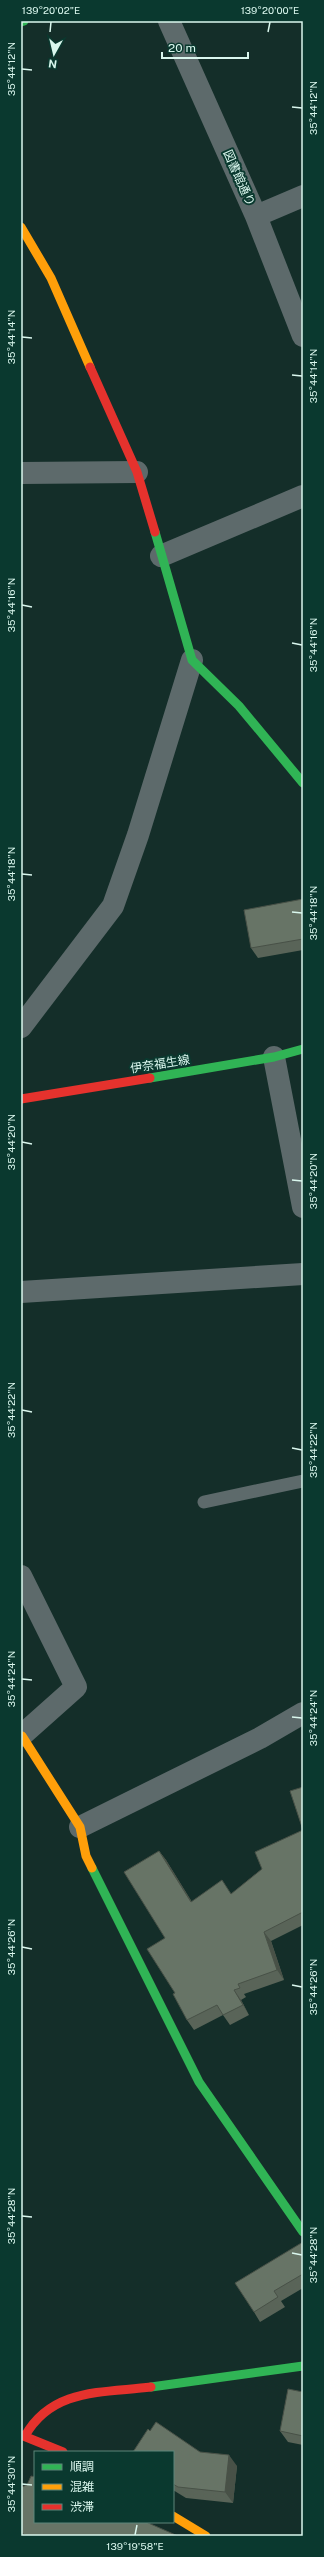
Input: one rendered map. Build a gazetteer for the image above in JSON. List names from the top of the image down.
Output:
{
  "streets": {
    "street": ["図書館通り", "伊奈福生線"]
  },
  "legend": ["順調", "混雑", "渋滞"],
  "scale_bar": "20 m",
  "north": "bottom",
  "coordinates": [
    "139°20'02\"E",
    "139°20'00\"E",
    "35°44'12\"N",
    "35°44'14\"N",
    "35°44'16\"N",
    "35°44'18\"N",
    "35°44'20\"N",
    "35°44'22\"N",
    "35°44'24\"N",
    "35°44'26\"N",
    "35°44'28\"N",
    "35°44'30\"N",
    "139°19'58\"E"
  ]
}
